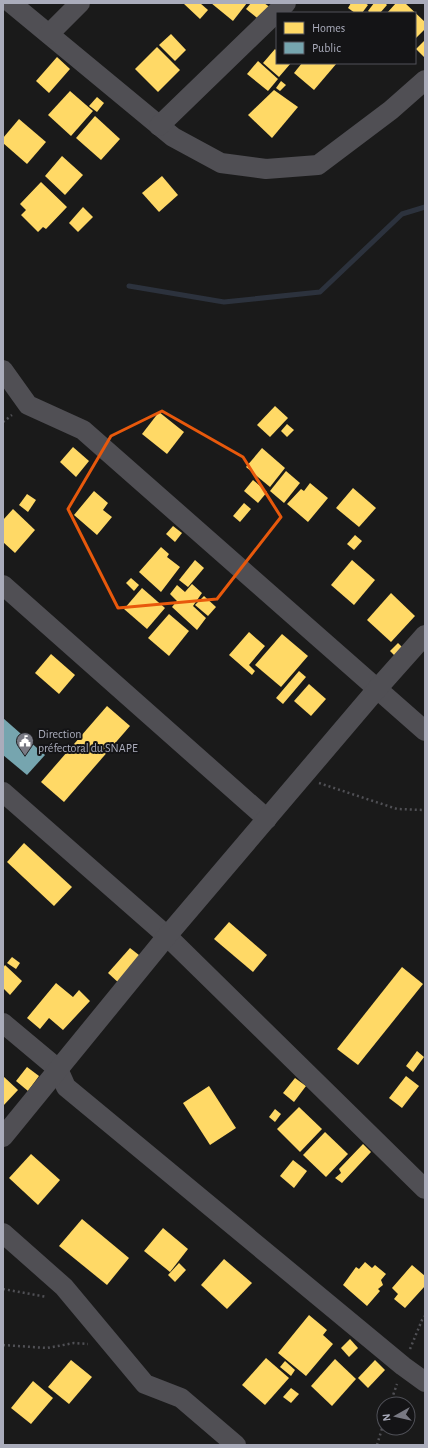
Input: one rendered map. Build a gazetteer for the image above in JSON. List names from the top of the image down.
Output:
{
  "places": {
    "public building": ["Direction préfectoral du SNAPE"]
  },
  "legend": ["Homes", "Public"],
  "north": "left"
}
